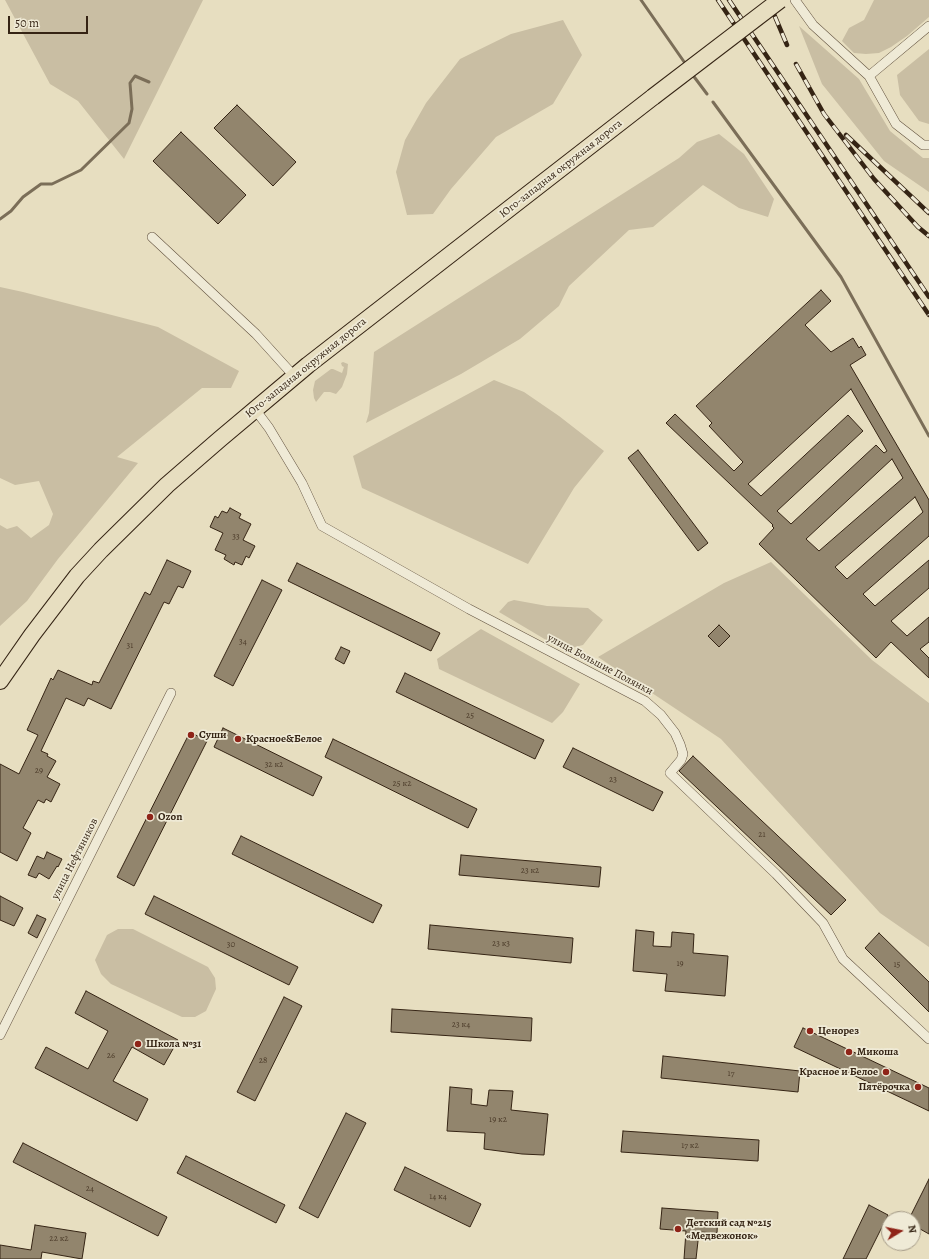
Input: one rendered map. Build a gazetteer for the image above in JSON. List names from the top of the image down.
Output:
{
  "streets": {
    "highway": ["Юго-западная окружная дорога"],
    "street": ["улица Большие Полянки", "улица Нефтяников"]
  },
  "crossings": [
    ["Юго-западная окружная дорога", "улица Большие Полянки"]
  ],
  "places": [
    "Суши",
    "Красное&Белое",
    "Ozon",
    "Ценорез",
    "Школа №31",
    "Микоша",
    "Красное и Белое",
    "Пятёрочка",
    "Детский сад №215 «Медвежонок»"
  ],
  "house_numbers": [
    "33",
    "34",
    "31",
    "25",
    "32 к2",
    "29",
    "23",
    "25 к2",
    "21",
    "23 к2",
    "23 к3",
    "30",
    "19",
    "15",
    "23 к4",
    "26",
    "28",
    "17",
    "19 к2",
    "17 к2",
    "24",
    "14 к4",
    "22 к2"
  ],
  "scale_bar": "50 m",
  "north": "right"
}
